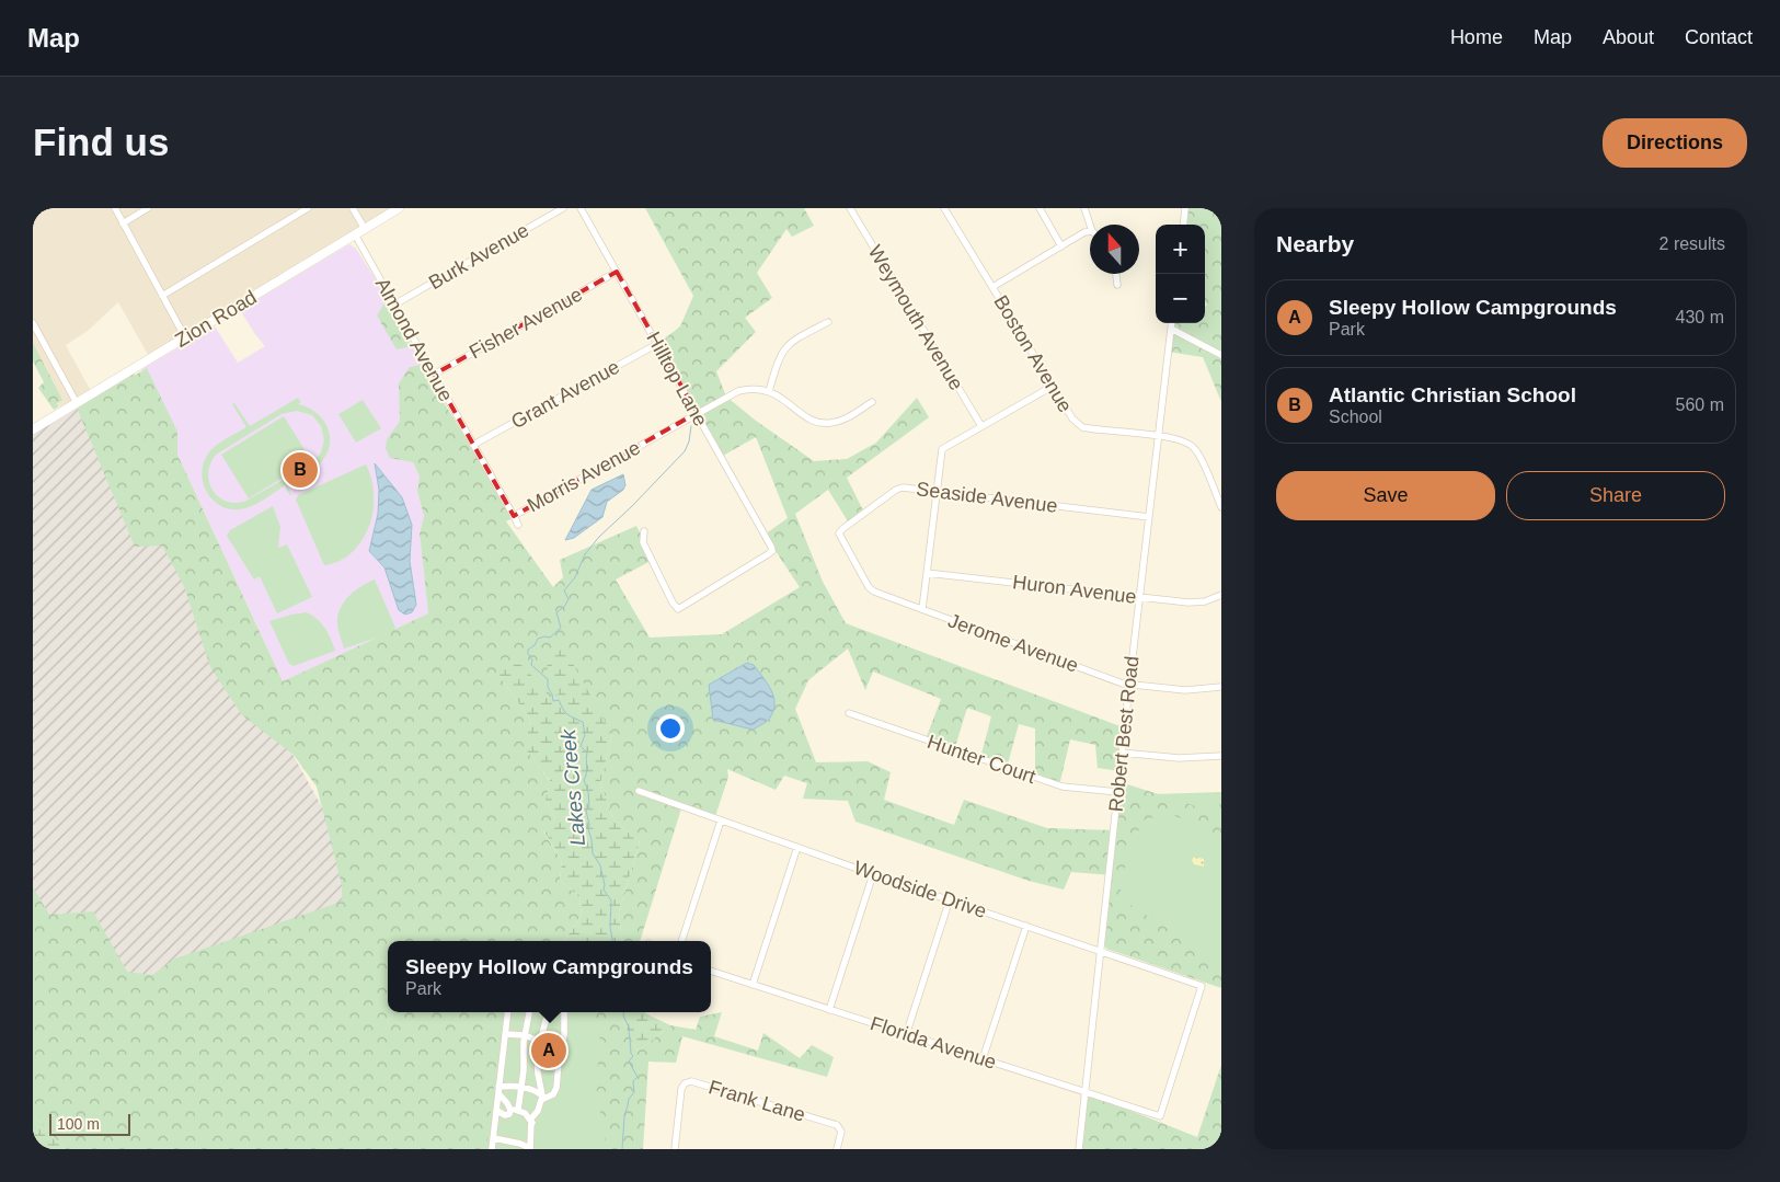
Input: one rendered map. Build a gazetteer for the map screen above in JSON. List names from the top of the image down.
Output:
{
  "streets": {
    "street": [
      "Burk Avenue",
      "Weymouth Avenue",
      "Zion Road",
      "Fisher Avenue",
      "Almond Avenue",
      "Boston Avenue",
      "Hilltop Lane",
      "Grant Avenue",
      "Morris Avenue",
      "Seaside Avenue",
      "Huron Avenue",
      "Jerome Avenue",
      "Robert Best Road",
      "Hunter Court",
      "Woodside Drive",
      "Florida Avenue",
      "Frank Lane"
    ]
  },
  "crossings": [
    ["Burk Avenue", "Almond Avenue"],
    ["Zion Road", "Almond Avenue"],
    ["Fisher Avenue", "Almond Avenue"],
    ["Fisher Avenue", "Hilltop Lane"],
    ["Almond Avenue", "Grant Avenue"],
    ["Almond Avenue", "Morris Avenue"],
    ["Boston Avenue", "Robert Best Road"],
    ["Hilltop Lane", "Grant Avenue"],
    ["Hilltop Lane", "Morris Avenue"],
    ["Grant Avenue", "Morris Avenue"],
    ["Seaside Avenue", "Jerome Avenue"],
    ["Seaside Avenue", "Robert Best Road"],
    ["Huron Avenue", "Robert Best Road"],
    ["Jerome Avenue", "Robert Best Road"],
    ["Robert Best Road", "Hunter Court"],
    ["Robert Best Road", "Woodside Drive"],
    ["Robert Best Road", "Florida Avenue"],
    ["Woodside Drive", "Florida Avenue"]
  ],
  "water": ["Lakes Creek"],
  "scale_bar": "100 m",
  "north": "top",
  "page": {
    "header": "Map",
    "nav": [
      "Home",
      "Map",
      "About",
      "Contact"
    ],
    "buttons": [
      "Directions",
      ["Save", "Share"]
    ],
    "title": "Find us",
    "heading": ["Nearby", "2 results"],
    "map_buttons": ["+", "−"],
    "list": [
      {
        "mark": "A",
        "name": "Sleepy Hollow Campgrounds",
        "note": "Park",
        "value": "430 m"
      },
      {
        "mark": "B",
        "name": "Atlantic Christian School",
        "note": "School",
        "value": "560 m"
      }
    ],
    "pins": ["B", "A"],
    "popup": ["Sleepy Hollow Campgrounds", "Park"],
    "scale": "100 m"
  }
}
